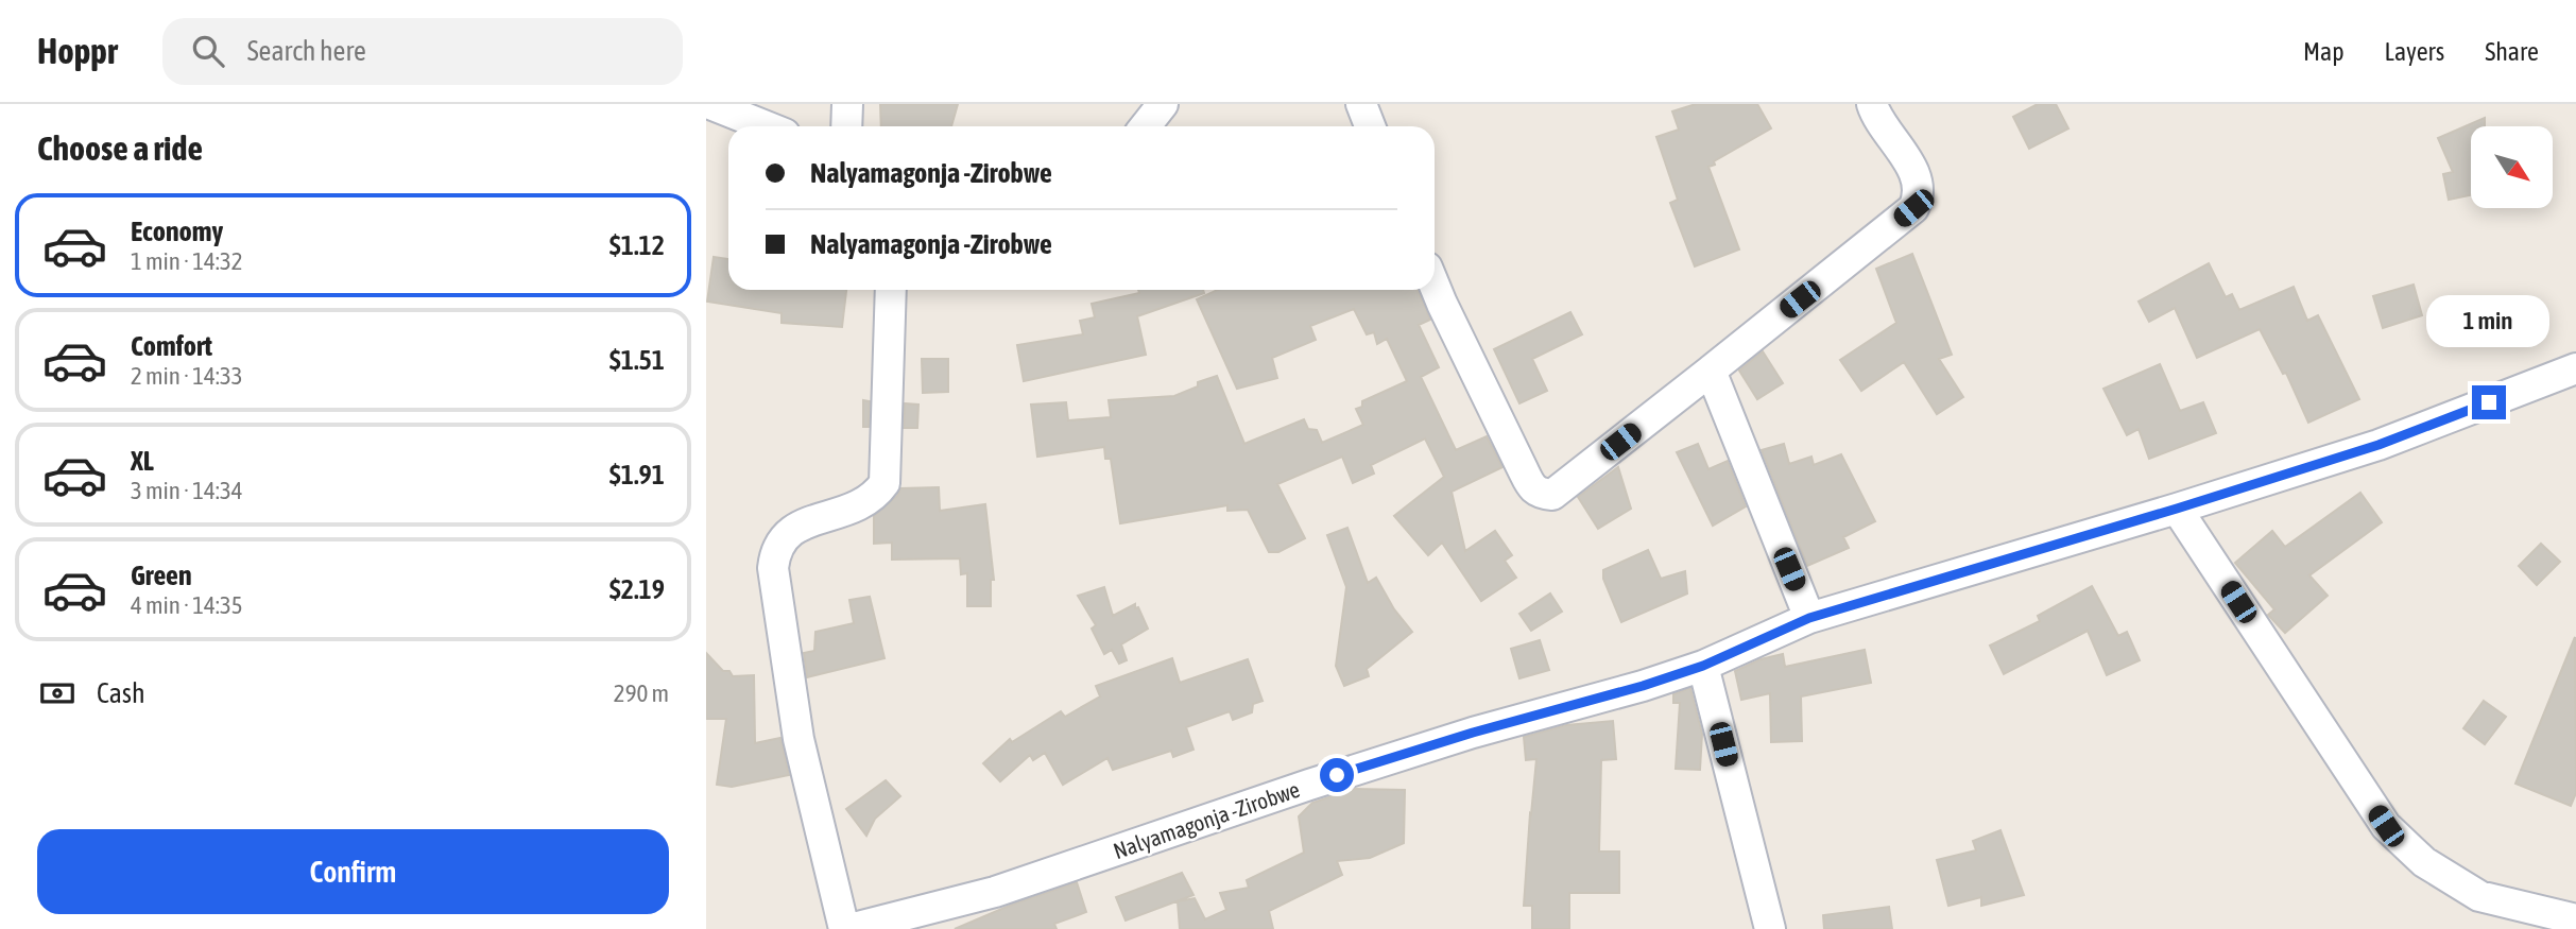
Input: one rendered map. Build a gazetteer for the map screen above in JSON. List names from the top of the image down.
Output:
{
  "streets": {
    "street": ["Nalyamagonja -Zirobwe"]
  },
  "north": "bottom right",
  "page": {
    "header": "Hoppr",
    "search": "Search here",
    "nav": ["Map", "Layers", "Share"],
    "heading": "Choose a ride",
    "banner": ["Nalyamagonja -Zirobwe", "Nalyamagonja -Zirobwe"],
    "list": [
      {
        "name": "Economy",
        "note": "1 min · 14:32",
        "value": "$1.12"
      },
      {
        "name": "Comfort",
        "note": "2 min · 14:33",
        "value": "$1.51"
      },
      {
        "name": "XL",
        "note": "3 min · 14:34",
        "value": "$1.91"
      },
      {
        "name": "Green",
        "note": "4 min · 14:35",
        "value": "$2.19"
      }
    ],
    "bubble": "1 min",
    "pay": ["Cash", "290 m"],
    "buttons": "Confirm"
  }
}
